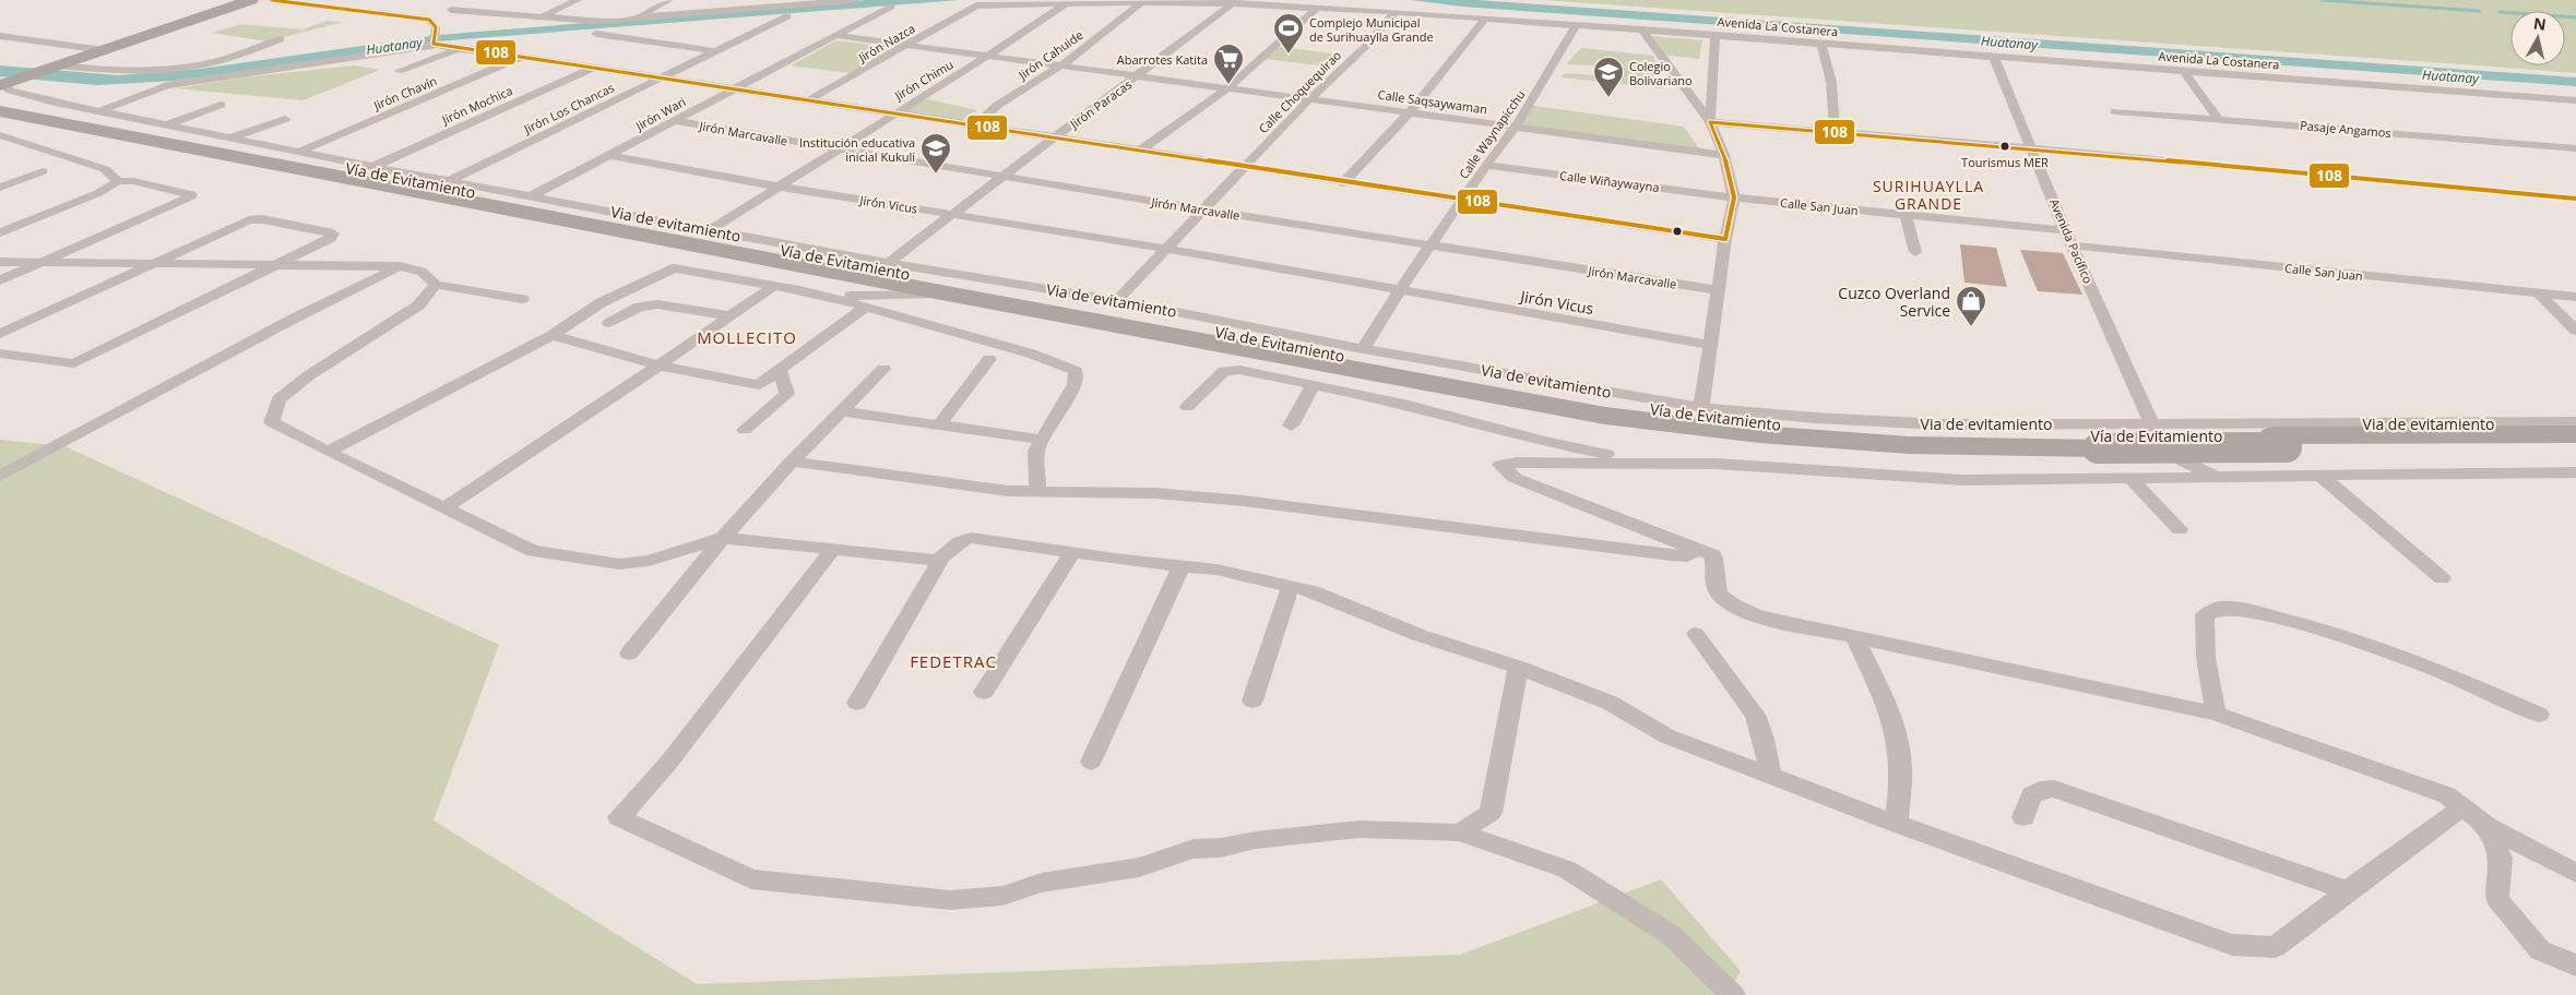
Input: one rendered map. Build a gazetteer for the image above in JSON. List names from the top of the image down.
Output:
{
  "streets": {
    "highway": ["Vía de Evitamiento"],
    "street": [
      "Avenida La Costanera",
      "Jirón Nazca",
      "Jirón Cahuide",
      "Jirón Chimu",
      "Calle Choquequirao",
      "Jirón Chavín",
      "Calle Saqsaywaman",
      "Jirón Paracas",
      "Jirón Mochica",
      "Jirón Los Chancas",
      "Jirón Wari",
      "Pasaje Angamos",
      "Jirón Marcavalle",
      "Calle Waynapicchu",
      "Calle Wiñaywayna",
      "Jirón Vicus",
      "Calle San Juan",
      "Via de evitamiento",
      "Avenida Pacífico"
    ]
  },
  "crossings": [
    ["Avenida La Costanera", "Jirón Nazca"],
    ["Avenida La Costanera", "Jirón Cahuide"],
    ["Avenida La Costanera", "Jirón Chimu"],
    ["Avenida La Costanera", "Calle Choquequirao"],
    ["Avenida La Costanera", "Jirón Paracas"],
    ["Avenida La Costanera", "Calle Waynapicchu"],
    ["Avenida La Costanera", "Avenida Pacífico"],
    ["Jirón Chimu", "Jirón Marcavalle"],
    ["Jirón Chimu", "Jirón Vicus"],
    ["Jirón Chimu", "Via de evitamiento"],
    ["Calle Choquequirao", "Calle Saqsaywaman"],
    ["Jirón Chavín", "Via de evitamiento"],
    ["Calle Saqsaywaman", "Jirón Paracas"],
    ["Calle Saqsaywaman", "Calle Waynapicchu"],
    ["Jirón Paracas", "Jirón Marcavalle"],
    ["Jirón Paracas", "Jirón Vicus"],
    ["Jirón Paracas", "Via de evitamiento"],
    ["Jirón Mochica", "Vía de Evitamiento"],
    ["Jirón Mochica", "Via de evitamiento"],
    ["Jirón Los Chancas", "Via de evitamiento"],
    ["Jirón Wari", "Jirón Marcavalle"],
    ["Jirón Wari", "Jirón Vicus"],
    ["Jirón Wari", "Via de evitamiento"],
    ["Calle Waynapicchu", "Calle Wiñaywayna"],
    ["Vía de Evitamiento", "Via de evitamiento"],
    ["Calle Wiñaywayna", "Calle San Juan"],
    ["Calle San Juan", "Avenida Pacífico"],
    ["Via de evitamiento", "Avenida Pacífico"]
  ],
  "districts": ["SURIHUAYLLA GRANDE", "MOLLECITO", "FEDETRAC"],
  "water": ["Huatanay"],
  "places": {
    "sports": ["Complejo Municipal de Surihuaylla Grande"],
    "supermarket": ["Abarrotes Katita"],
    "school or university": ["Colegio Bolivariano", "Institución educativa inicial Kukuli"],
    "other": ["Tourismus MER"],
    "shop": ["Cuzco Overland Service"]
  },
  "lines": ["transit line 108"],
  "north": "top"
}
